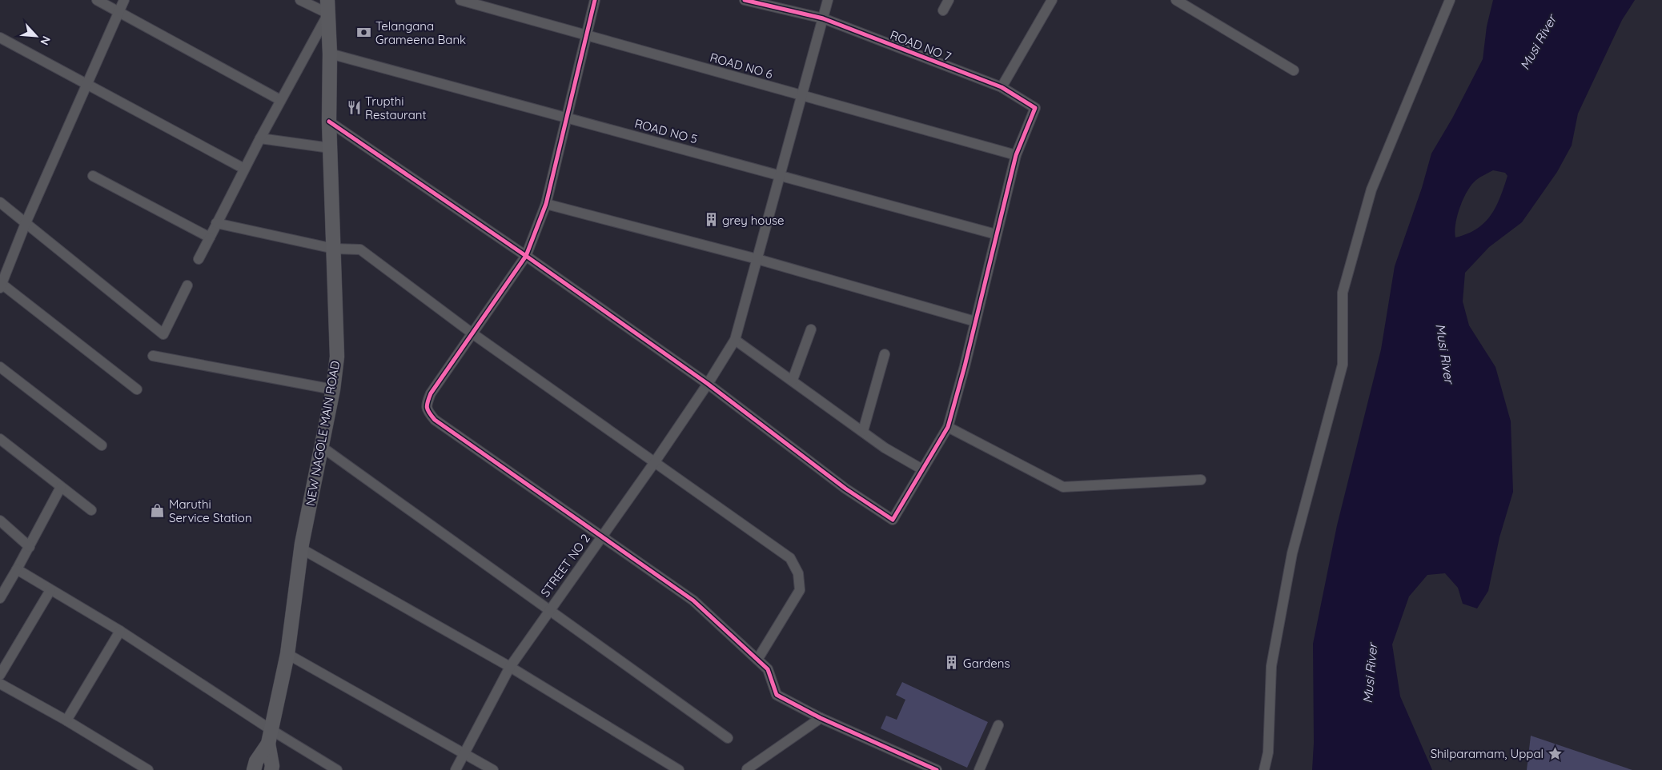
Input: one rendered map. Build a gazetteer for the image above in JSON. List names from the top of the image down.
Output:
{
  "streets": {
    "street": [
      "ROAD NO 7",
      "ROAD NO 6",
      "ROAD NO 5",
      "NEW NAGOLE MAIN ROAD",
      "STREET NO 2"
    ]
  },
  "crossings": [
    ["ROAD NO 7", "ROAD NO 6"],
    ["ROAD NO 7", "STREET NO 2"],
    ["ROAD NO 6", "STREET NO 2"],
    ["ROAD NO 5", "NEW NAGOLE MAIN ROAD"],
    ["ROAD NO 5", "STREET NO 2"]
  ],
  "water": ["Musi River"],
  "places": {
    "bank": ["Telangana Grameena Bank"],
    "restaurant": ["Trupthi Restaurant"],
    "building": ["grey house", "Gardens"],
    "shop": ["Maruthi Service Station"],
    "place": ["Shilparamam, Uppal"]
  },
  "north": "bottom right"
}
